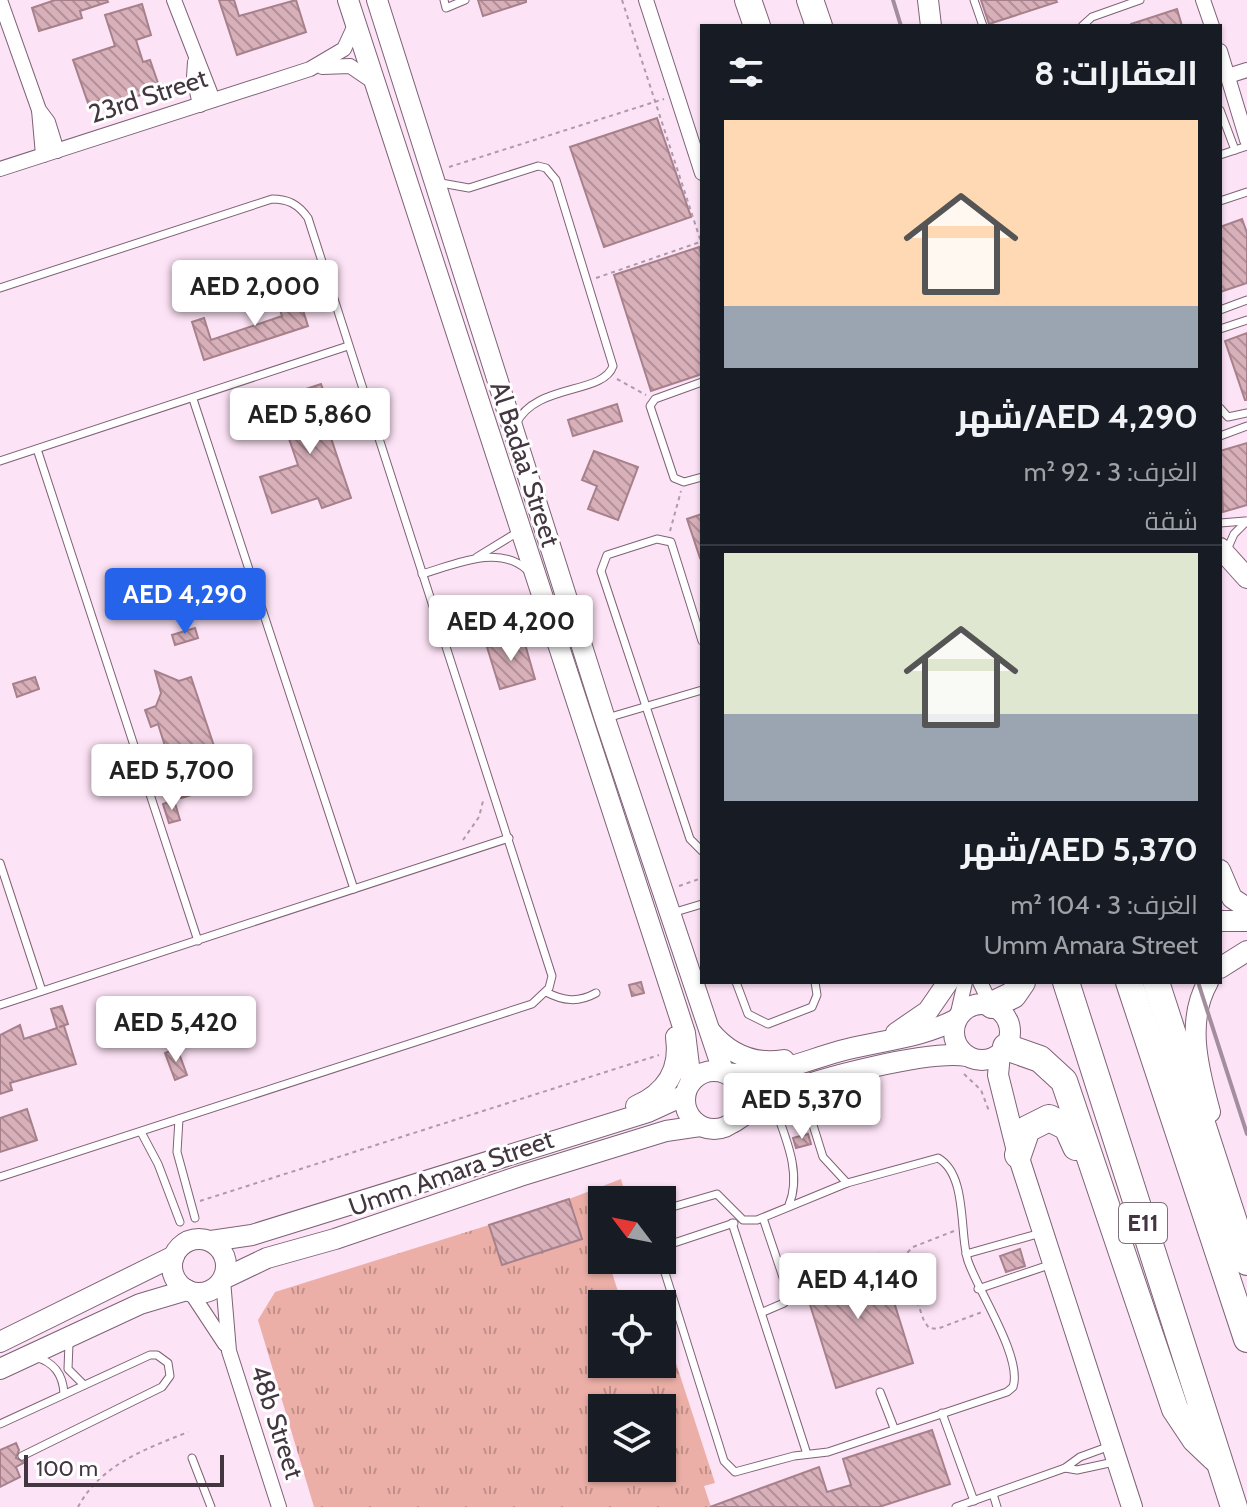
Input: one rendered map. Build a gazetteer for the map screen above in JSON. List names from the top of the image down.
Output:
{
  "streets": {
    "highway": ["E11"],
    "street": [
      "23rd Street",
      "Al Badaa' Street",
      "Umm Amara Street",
      "48b Street"
    ]
  },
  "crossings": [
    ["23rd Street", "Al Badaa' Street"],
    ["Al Badaa' Street", "Umm Amara Street"],
    ["Umm Amara Street", "48b Street"]
  ],
  "scale_bar": "100 m",
  "north": "top left",
  "page": {
    "heading": "العقارات: 8",
    "list": [
      {
        "name": "AED 4,290/شهر",
        "note": "الغرف: 3 · 92 m² · شقة"
      },
      {
        "name": "AED 5,370/شهر",
        "note": "الغرف: 3 · 104 m² · Umm Amara Street"
      }
    ],
    "price": [
      "AED 2,000",
      "AED 5,860",
      "AED 4,290",
      "AED 4,200",
      "AED 5,700",
      "AED 5,420",
      "AED 5,370",
      "AED 4,140"
    ],
    "scale": "100 m"
  }
}
